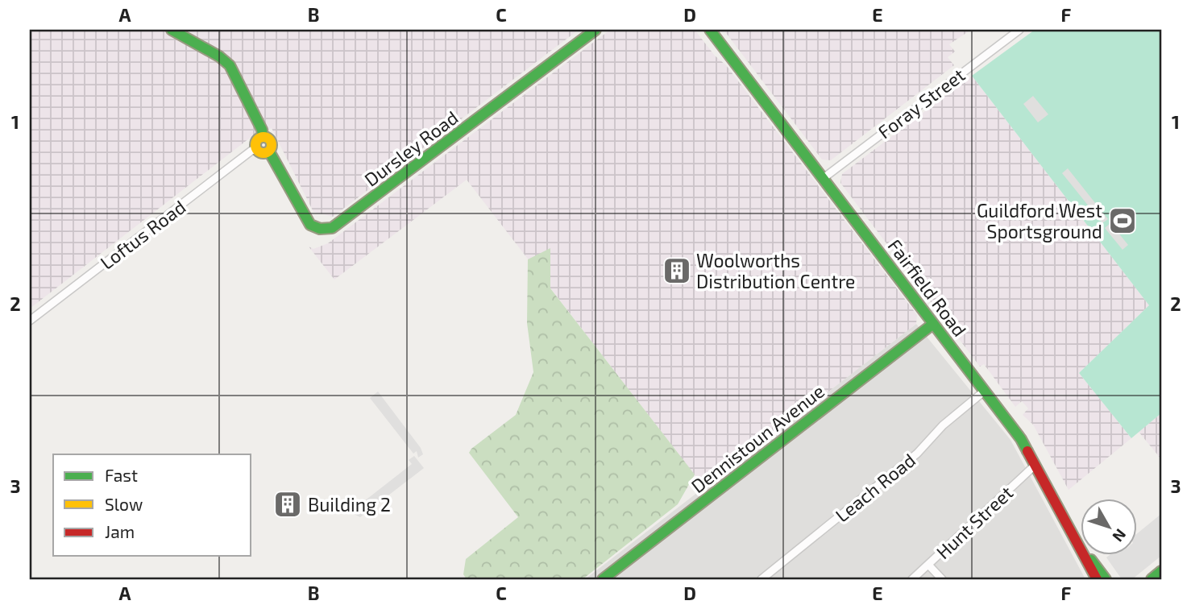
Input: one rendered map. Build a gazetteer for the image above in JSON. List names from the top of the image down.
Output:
{
  "streets": {
    "street": [
      "Foray Street",
      "Dursley Road",
      "Loftus Road",
      "Fairfield Road",
      "Dennistoun Avenue",
      "Leach Road",
      "Hunt Street"
    ]
  },
  "crossings": [
    ["Foray Street", "Fairfield Road"],
    ["Dursley Road", "Loftus Road"],
    ["Fairfield Road", "Dennistoun Avenue"],
    ["Fairfield Road", "Leach Road"],
    ["Fairfield Road", "Hunt Street"]
  ],
  "places": {
    "sports": ["Guildford West Sportsground"],
    "building": ["Woolworths Distribution Centre", "Building 2"]
  },
  "legend": ["Fast", "Slow", "Jam"],
  "north": "bottom right",
  "grid": {
    "columns": [
      "A",
      "B",
      "C",
      "D",
      "E",
      "F"
    ],
    "rows": ["1", "2", "3"]
  }
}
